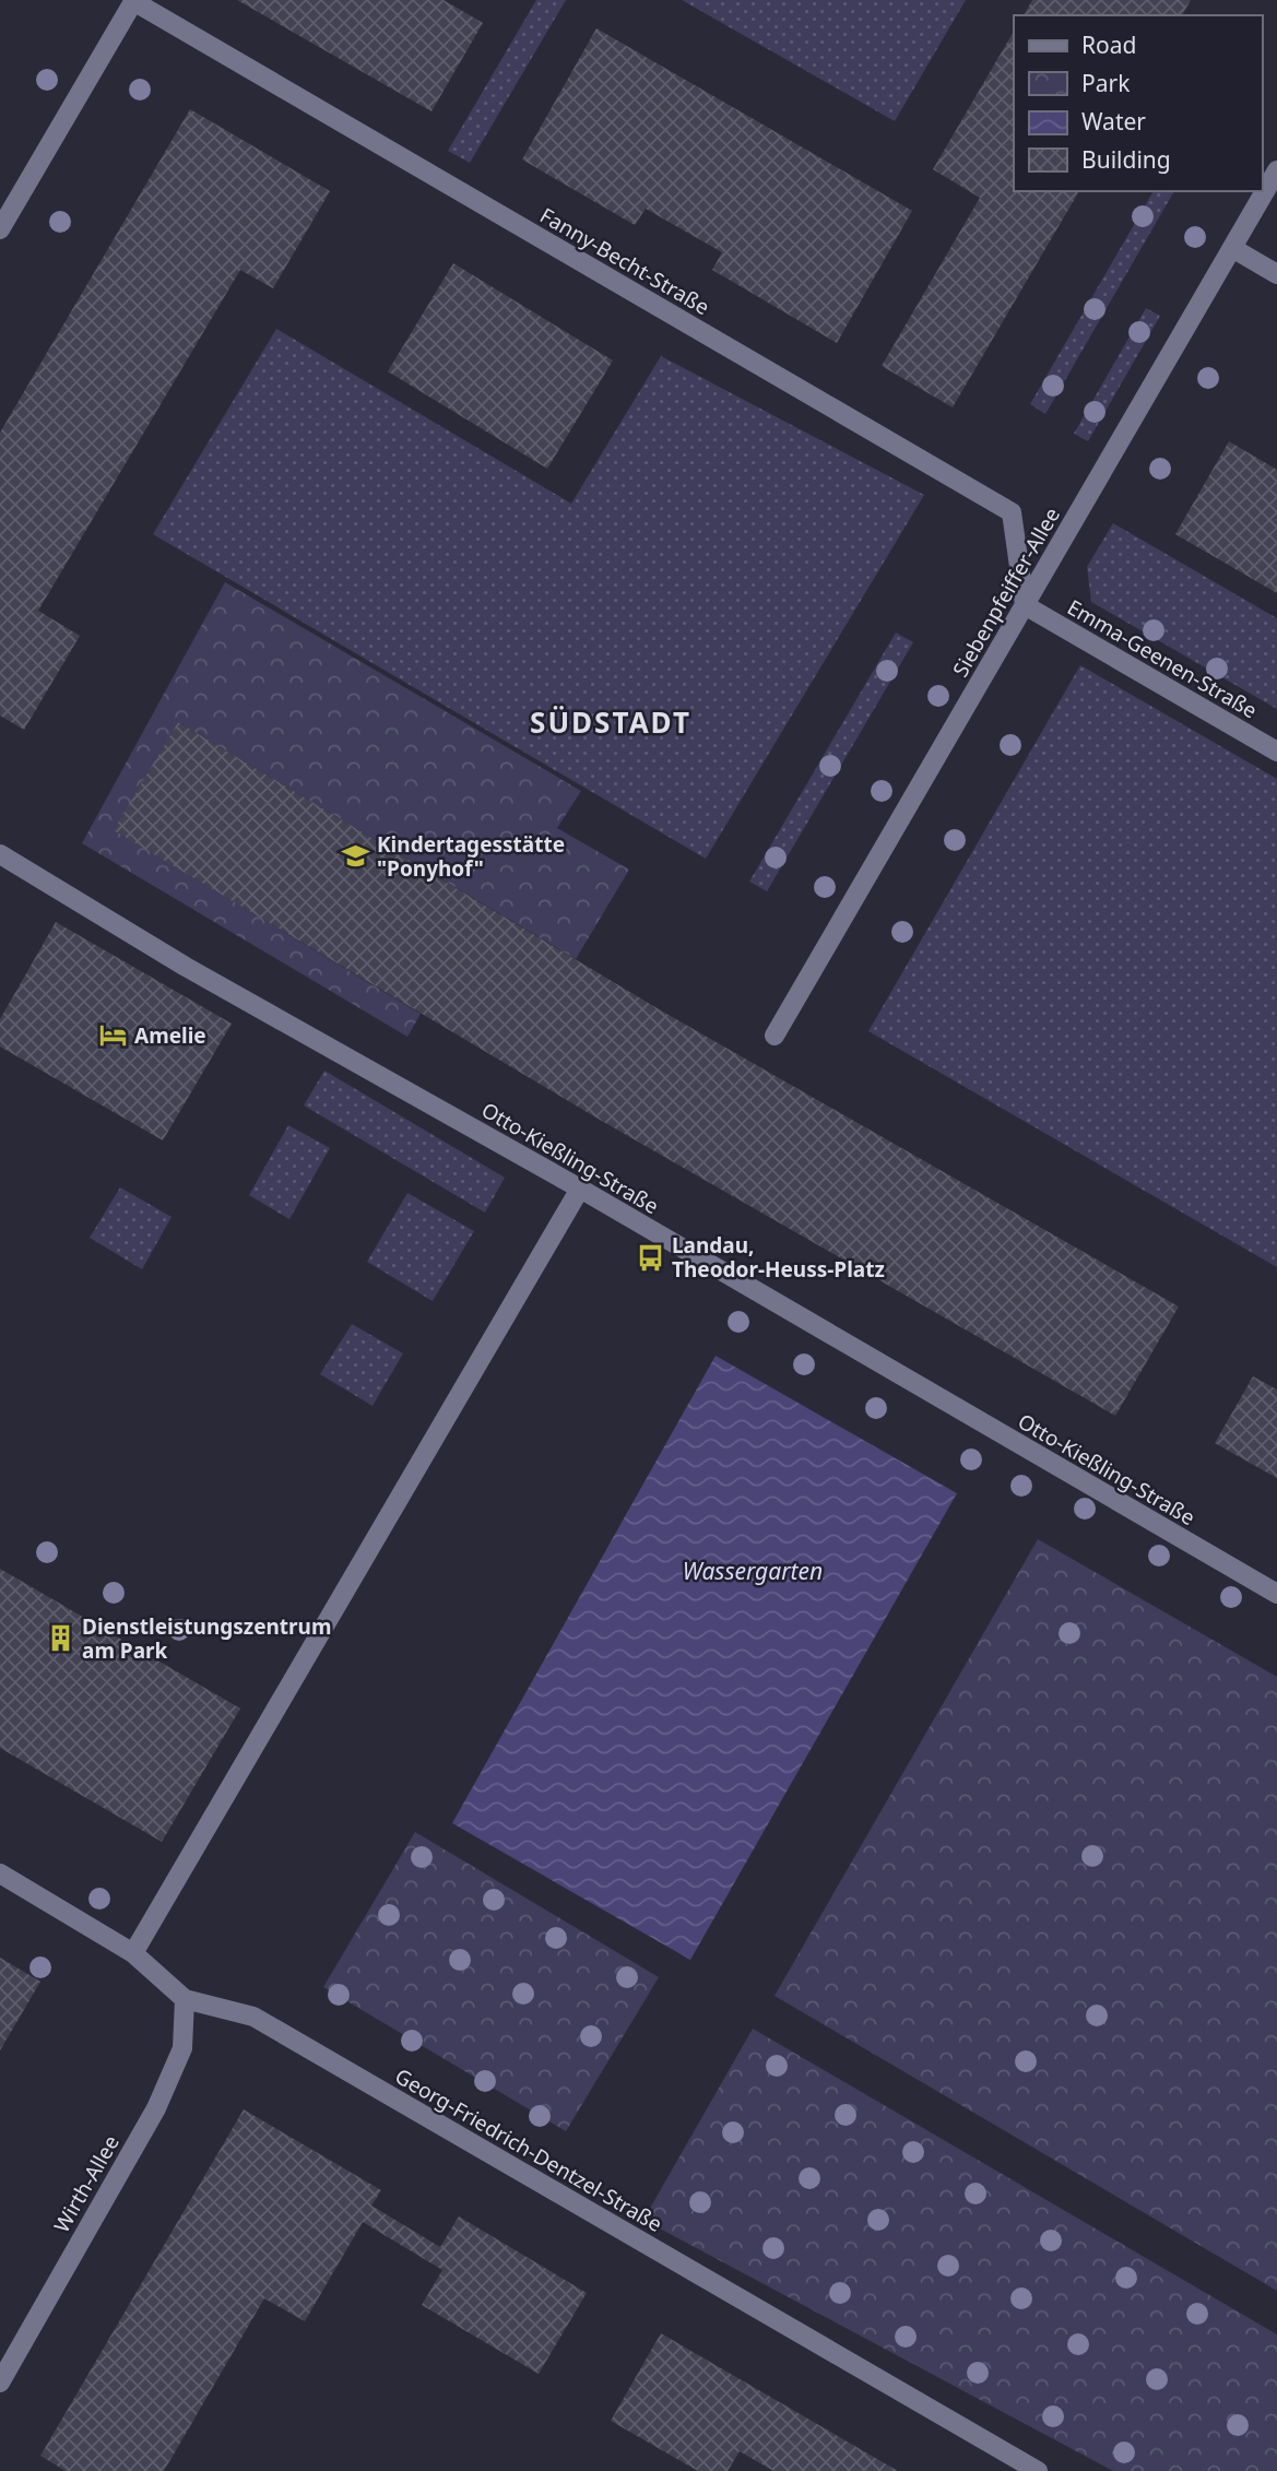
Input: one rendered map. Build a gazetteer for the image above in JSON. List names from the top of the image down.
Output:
{
  "streets": {
    "street": [
      "Fanny-Becht-Straße",
      "Siebenpfeiffer-Allee",
      "Emma-Geenen-Straße",
      "Otto-Kießling-Straße",
      "Georg-Friedrich-Dentzel-Straße",
      "Wirth-Allee"
    ]
  },
  "crossings": [
    ["Fanny-Becht-Straße", "Siebenpfeiffer-Allee"],
    ["Fanny-Becht-Straße", "Emma-Geenen-Straße"],
    ["Siebenpfeiffer-Allee", "Emma-Geenen-Straße"],
    ["Georg-Friedrich-Dentzel-Straße", "Wirth-Allee"]
  ],
  "districts": ["SÜDSTADT"],
  "water": ["Wassergarten"],
  "places": {
    "school or university": ["Kindertagesstätte \"Ponyhof\""],
    "hotel": ["Amelie"],
    "bus stop": ["Landau, Theodor-Heuss-Platz"],
    "building": ["Dienstleistungszentrum am Park"]
  },
  "legend": [
    "Road",
    "Park",
    "Water",
    "Building"
  ]
}
